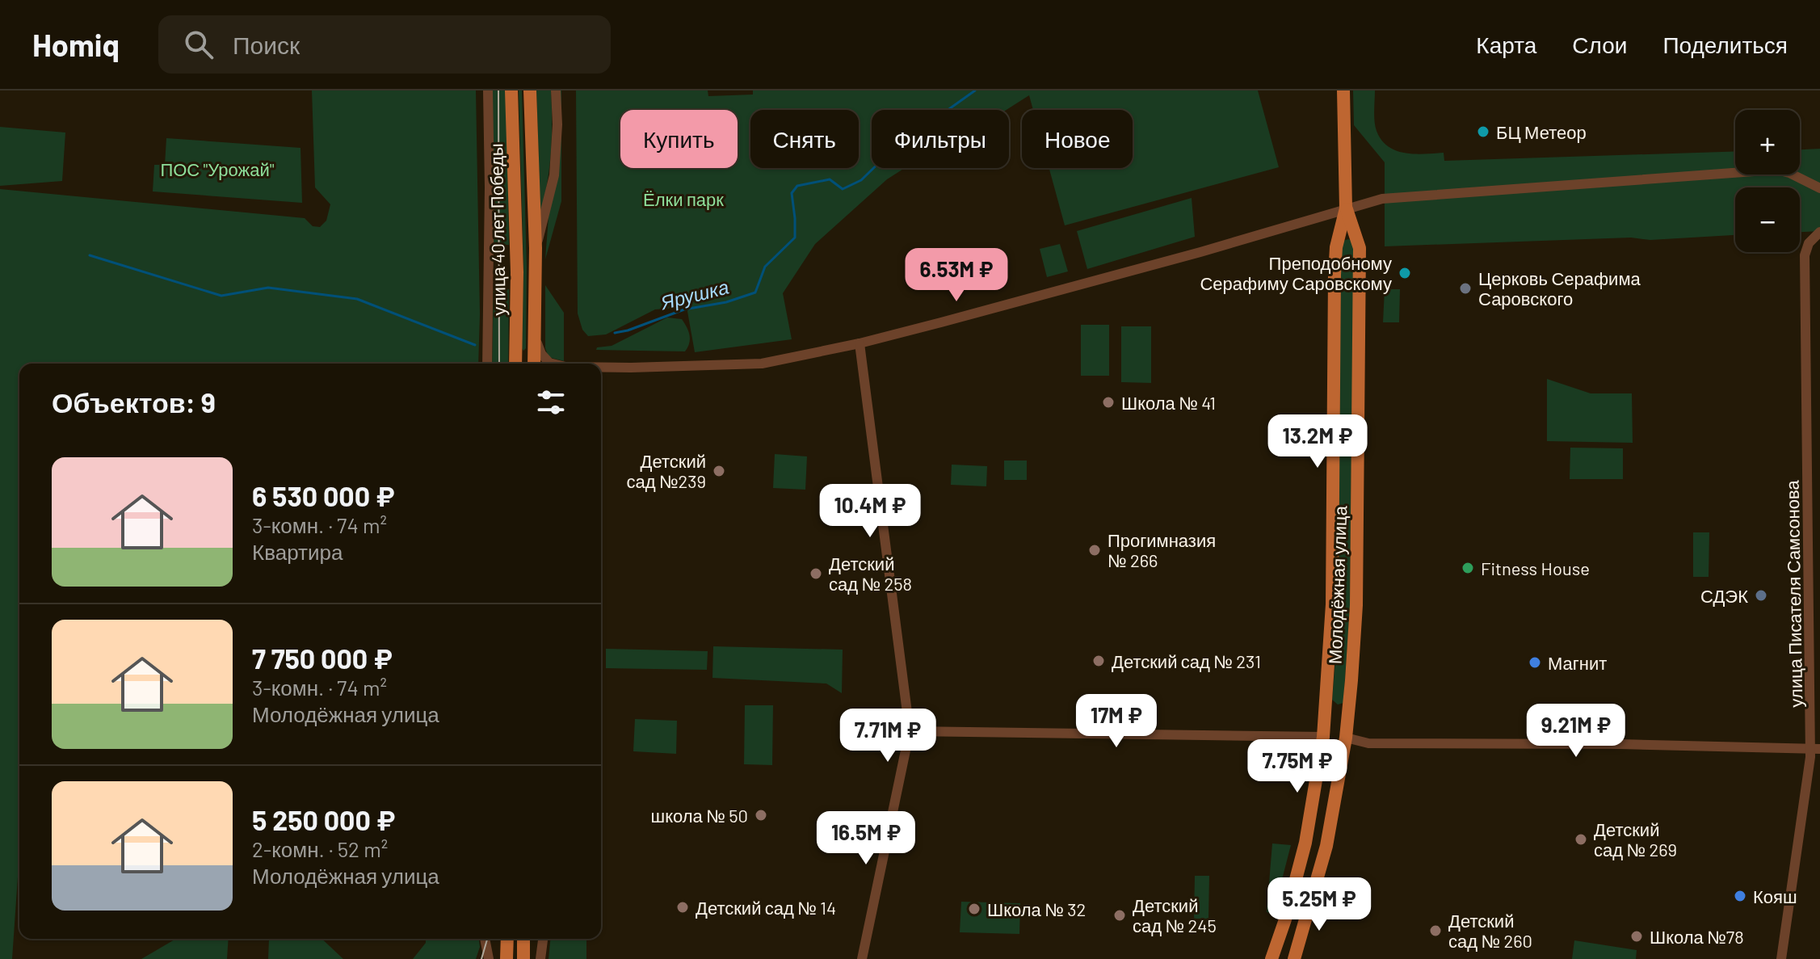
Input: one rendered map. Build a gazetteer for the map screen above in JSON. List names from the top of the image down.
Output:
{
  "streets": {
    "main road": ["улица 40 лет Победы", "Молодёжная улица"],
    "street": ["улица Писателя Самсонова"]
  },
  "water": ["Ярушка"],
  "parks": ["ПОС \"Урожай\"", "Ёлки парк"],
  "places": [
    "БЦ Метеор",
    "Преподобному Серафиму Саровскому",
    "Церковь Серафима Саровского",
    "Школа № 41",
    "Детский сад №239",
    "Прогимназия № 266",
    "Fitness House",
    "Детский сад № 258",
    "СДЭК",
    "Детский сад № 231",
    "Магнит",
    "школа № 50",
    "Детский сад № 269",
    "Кояш",
    "Детский сад № 14",
    "Школа № 32",
    "Детский сад № 245",
    "Детский сад № 260",
    "Школа №78"
  ],
  "page": {
    "header": "Homiq",
    "search": "Поиск",
    "nav": ["Карта", "Слои", "Поделиться"],
    "map_buttons": ["+", "−"],
    "chip": [
      "Купить",
      "Снять",
      "Фильтры",
      "Новое"
    ],
    "price": [
      "6.53M ₽",
      "13.2M ₽",
      "10.4M ₽",
      "17M ₽",
      "9.21M ₽",
      "7.71M ₽",
      "7.75M ₽",
      "16.5M ₽",
      "5.25M ₽"
    ],
    "heading": "Объектов: 9",
    "list": [
      {
        "name": "6 530 000 ₽",
        "note": "3-комн. · 74 m² · Квартира"
      },
      {
        "name": "7 750 000 ₽",
        "note": "3-комн. · 74 m² · Молодёжная улица"
      },
      {
        "name": "5 250 000 ₽",
        "note": "2-комн. · 52 m² · Молодёжная улица"
      }
    ]
  }
}
